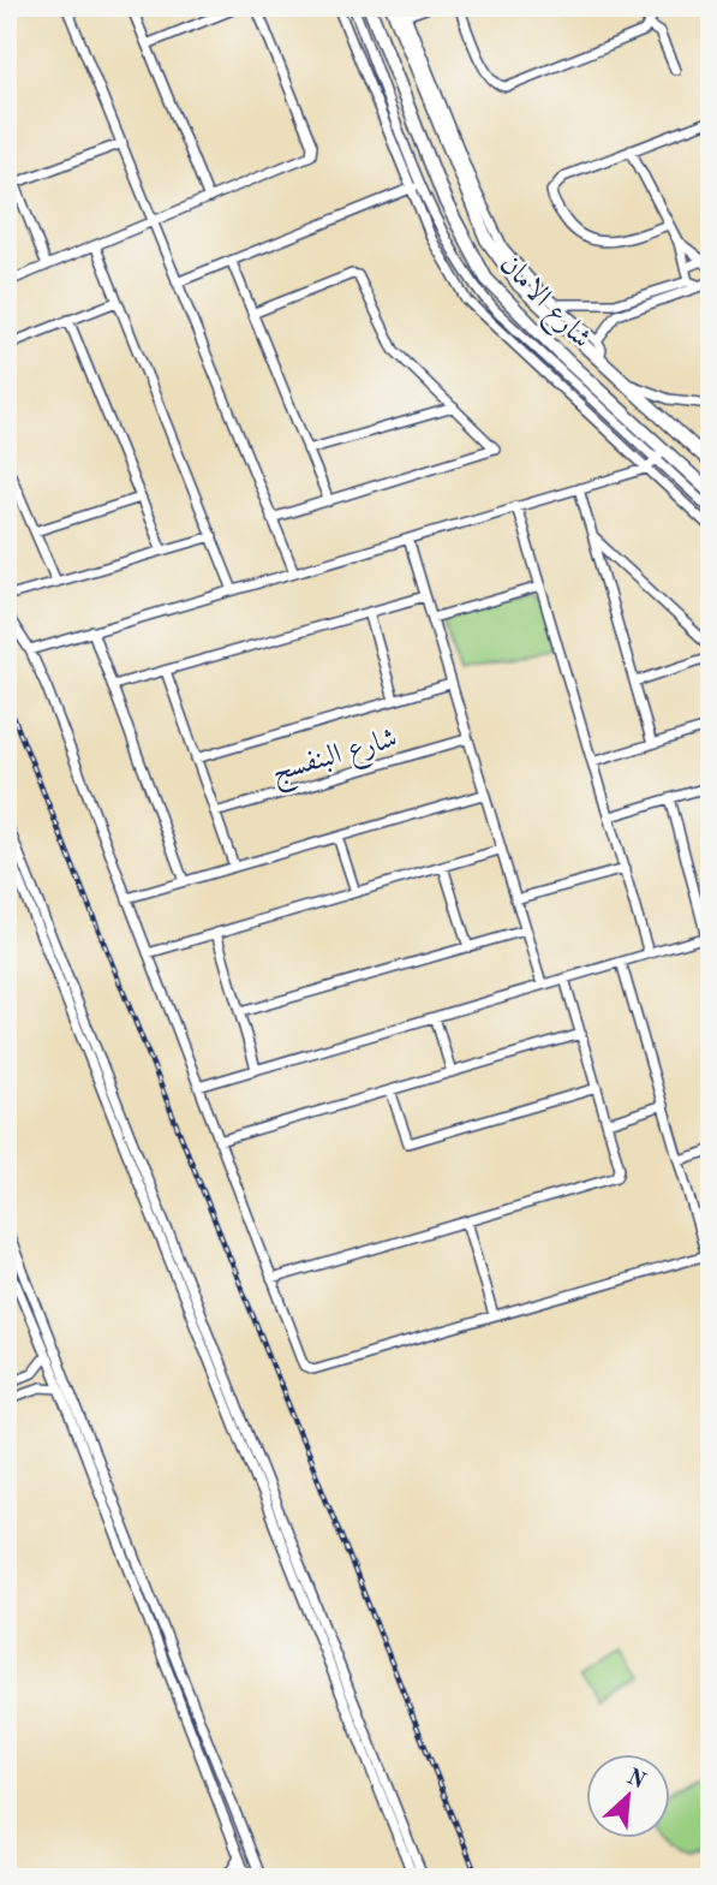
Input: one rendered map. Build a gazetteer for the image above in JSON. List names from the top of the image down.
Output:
{
  "streets": {
    "street": ["شارع الامان", "شارع البنفسج"]
  },
  "north": "top right"
}
